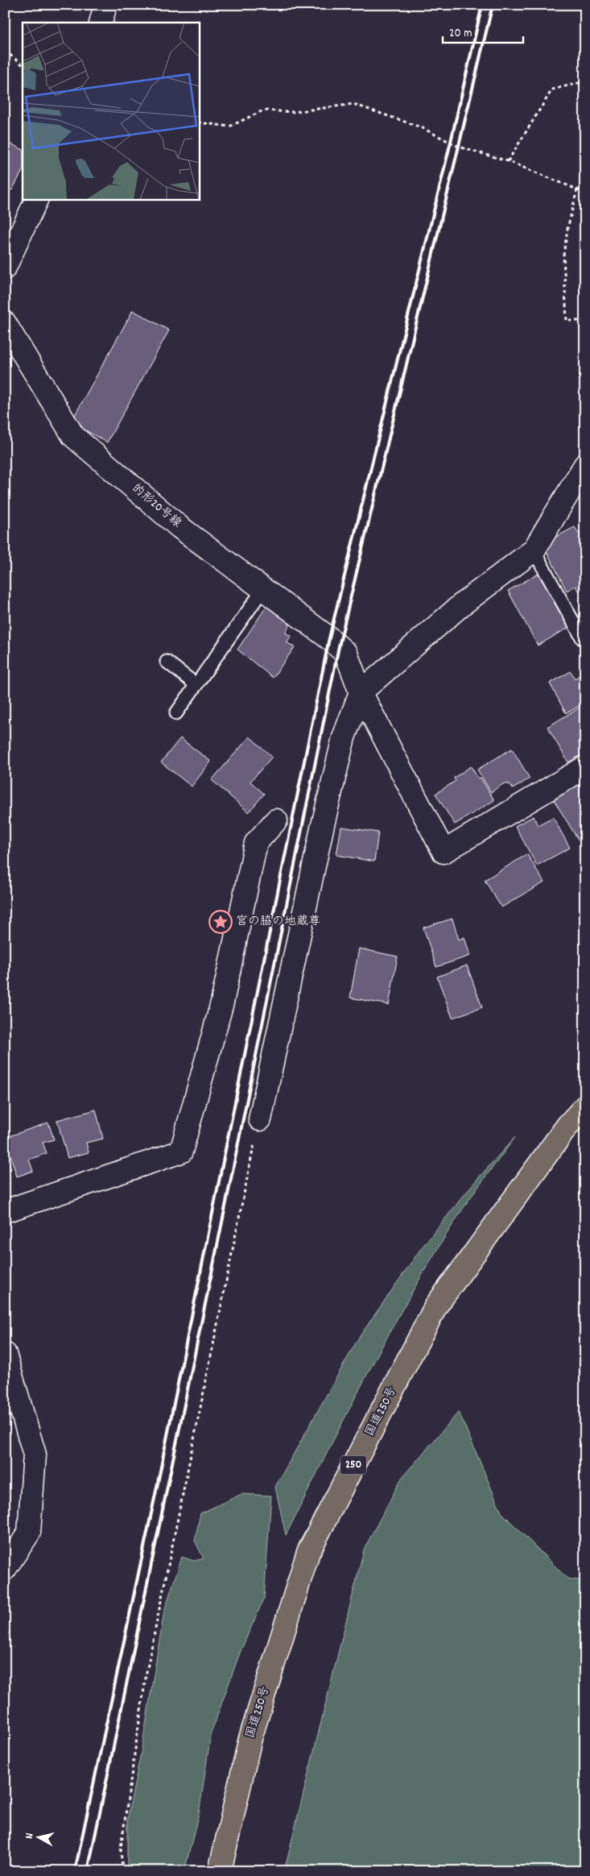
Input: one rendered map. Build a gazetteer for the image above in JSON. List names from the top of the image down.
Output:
{
  "streets": {
    "highway": ["国道250号", "250"],
    "street": ["的形20号線"]
  },
  "places": {
    "place": ["宮の脇の地蔵尊"]
  },
  "scale_bar": "20 m",
  "north": "left"
}
